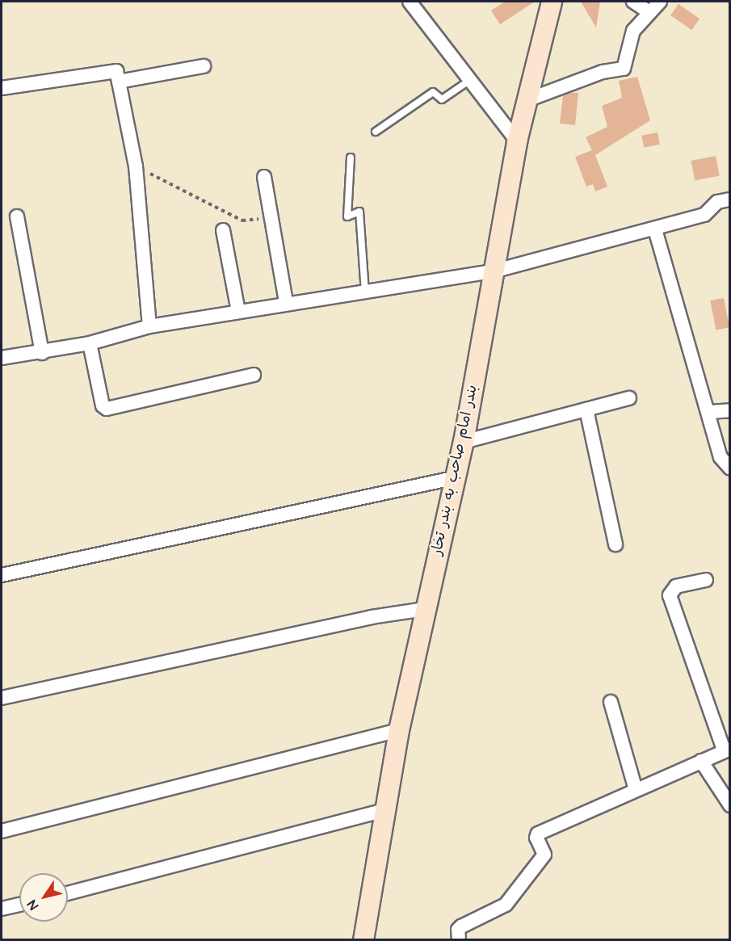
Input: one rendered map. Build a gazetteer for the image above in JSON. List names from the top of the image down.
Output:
{
  "streets": {
    "main road": ["بندر امام صاحب به بندر تخار"]
  },
  "north": "bottom left"
}
